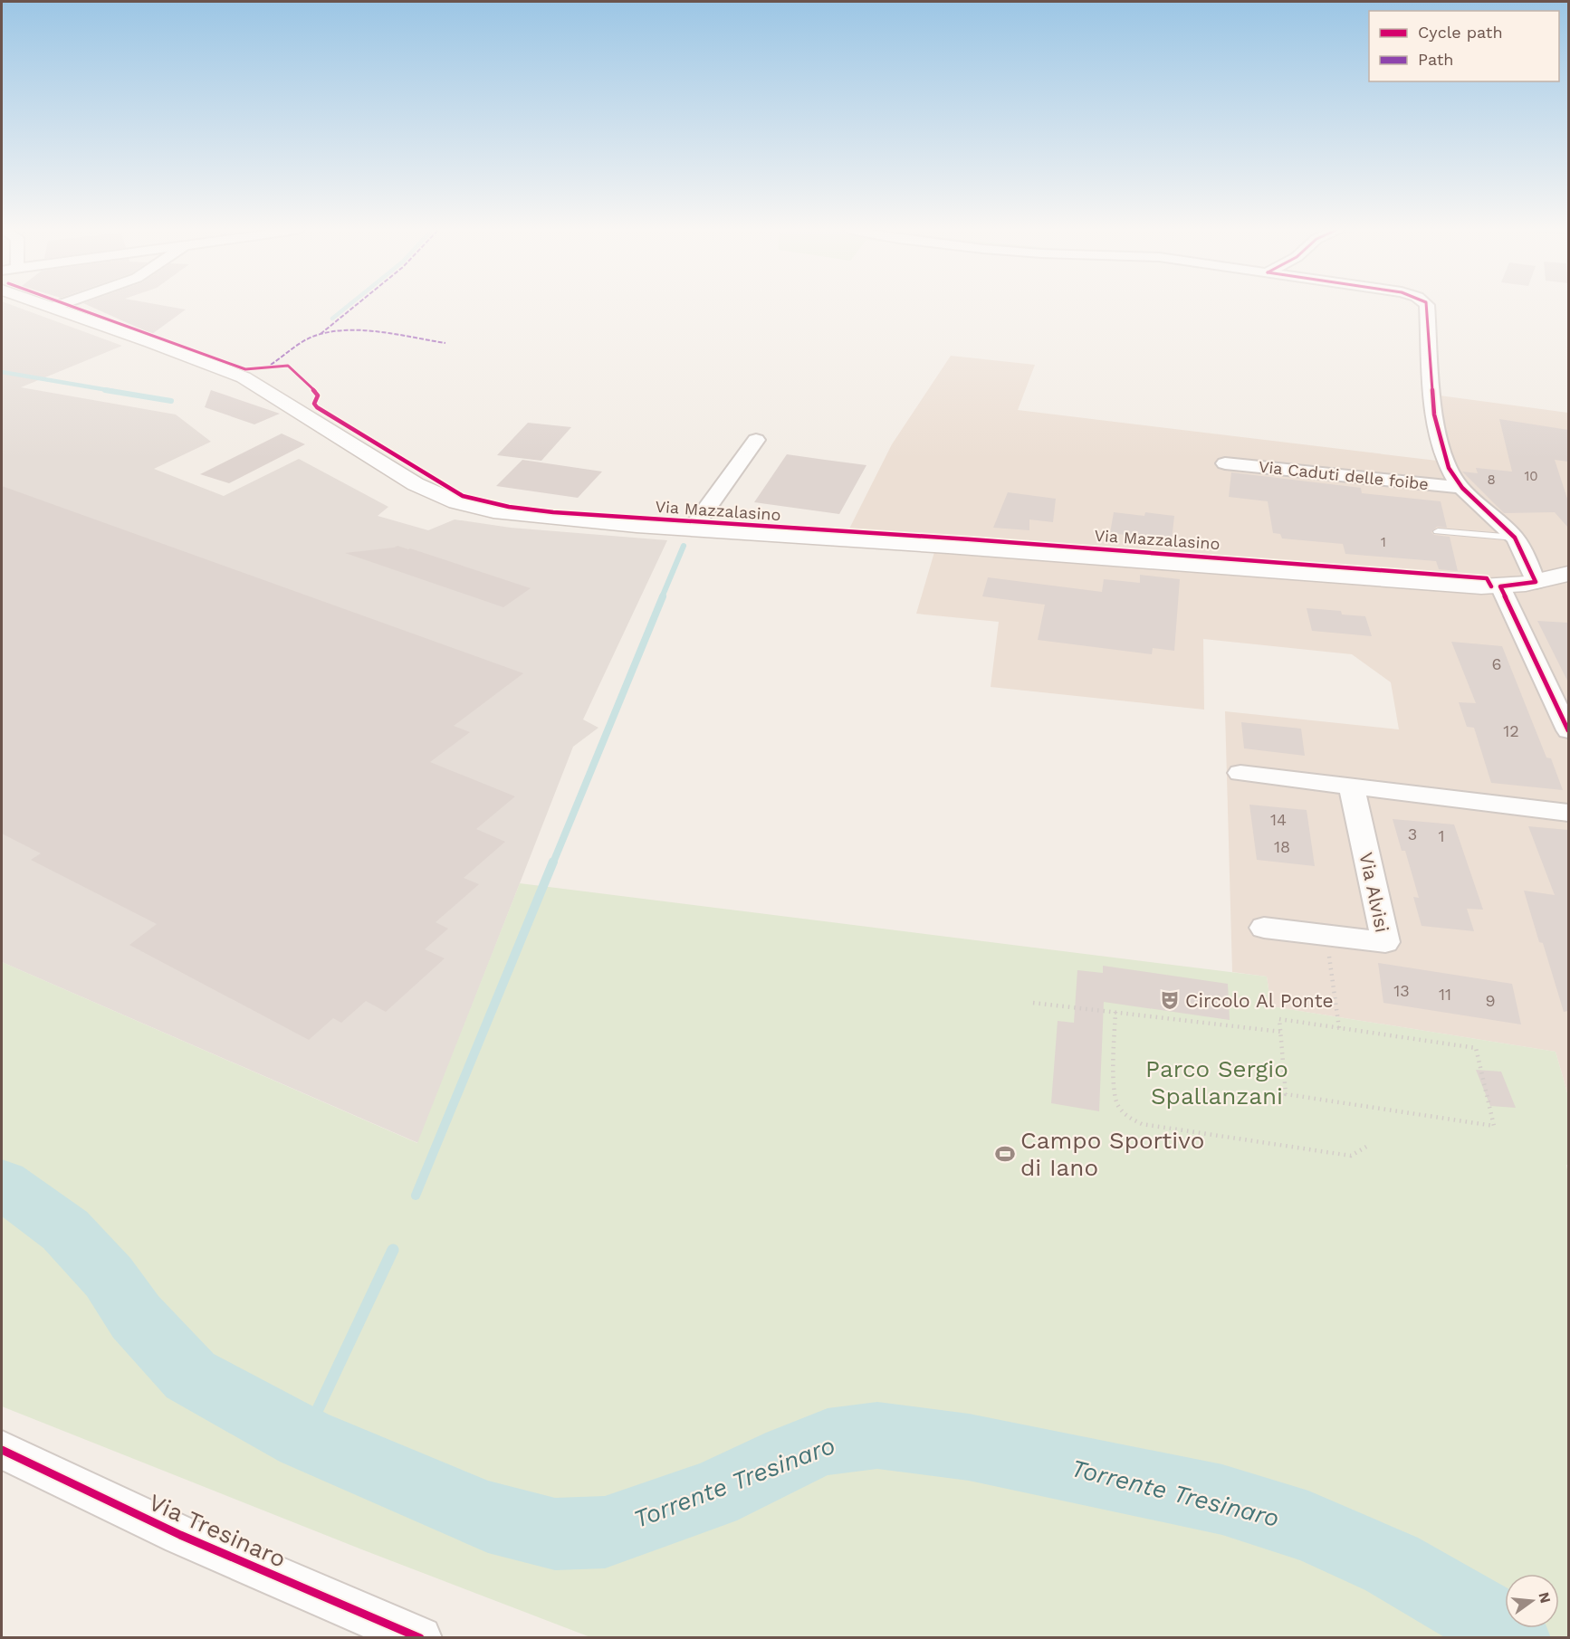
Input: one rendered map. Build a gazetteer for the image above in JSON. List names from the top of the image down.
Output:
{
  "streets": {
    "main road": ["Via Mazzalasino"],
    "street": ["Via Caduti delle foibe", "Via Alvisi", "Via Tresinaro"]
  },
  "water": ["Torrente Tresinaro"],
  "parks": ["Parco Sergio Spallanzani"],
  "places": {
    "theatre": ["Circolo Al Ponte"],
    "sports": ["Campo Sportivo di Iano"]
  },
  "house_numbers": [
    "10",
    "8",
    "1",
    "6",
    "12",
    "14",
    "3",
    "1",
    "18",
    "13",
    "11",
    "9"
  ],
  "legend": ["Cycle path", "Path"],
  "north": "right"
}
